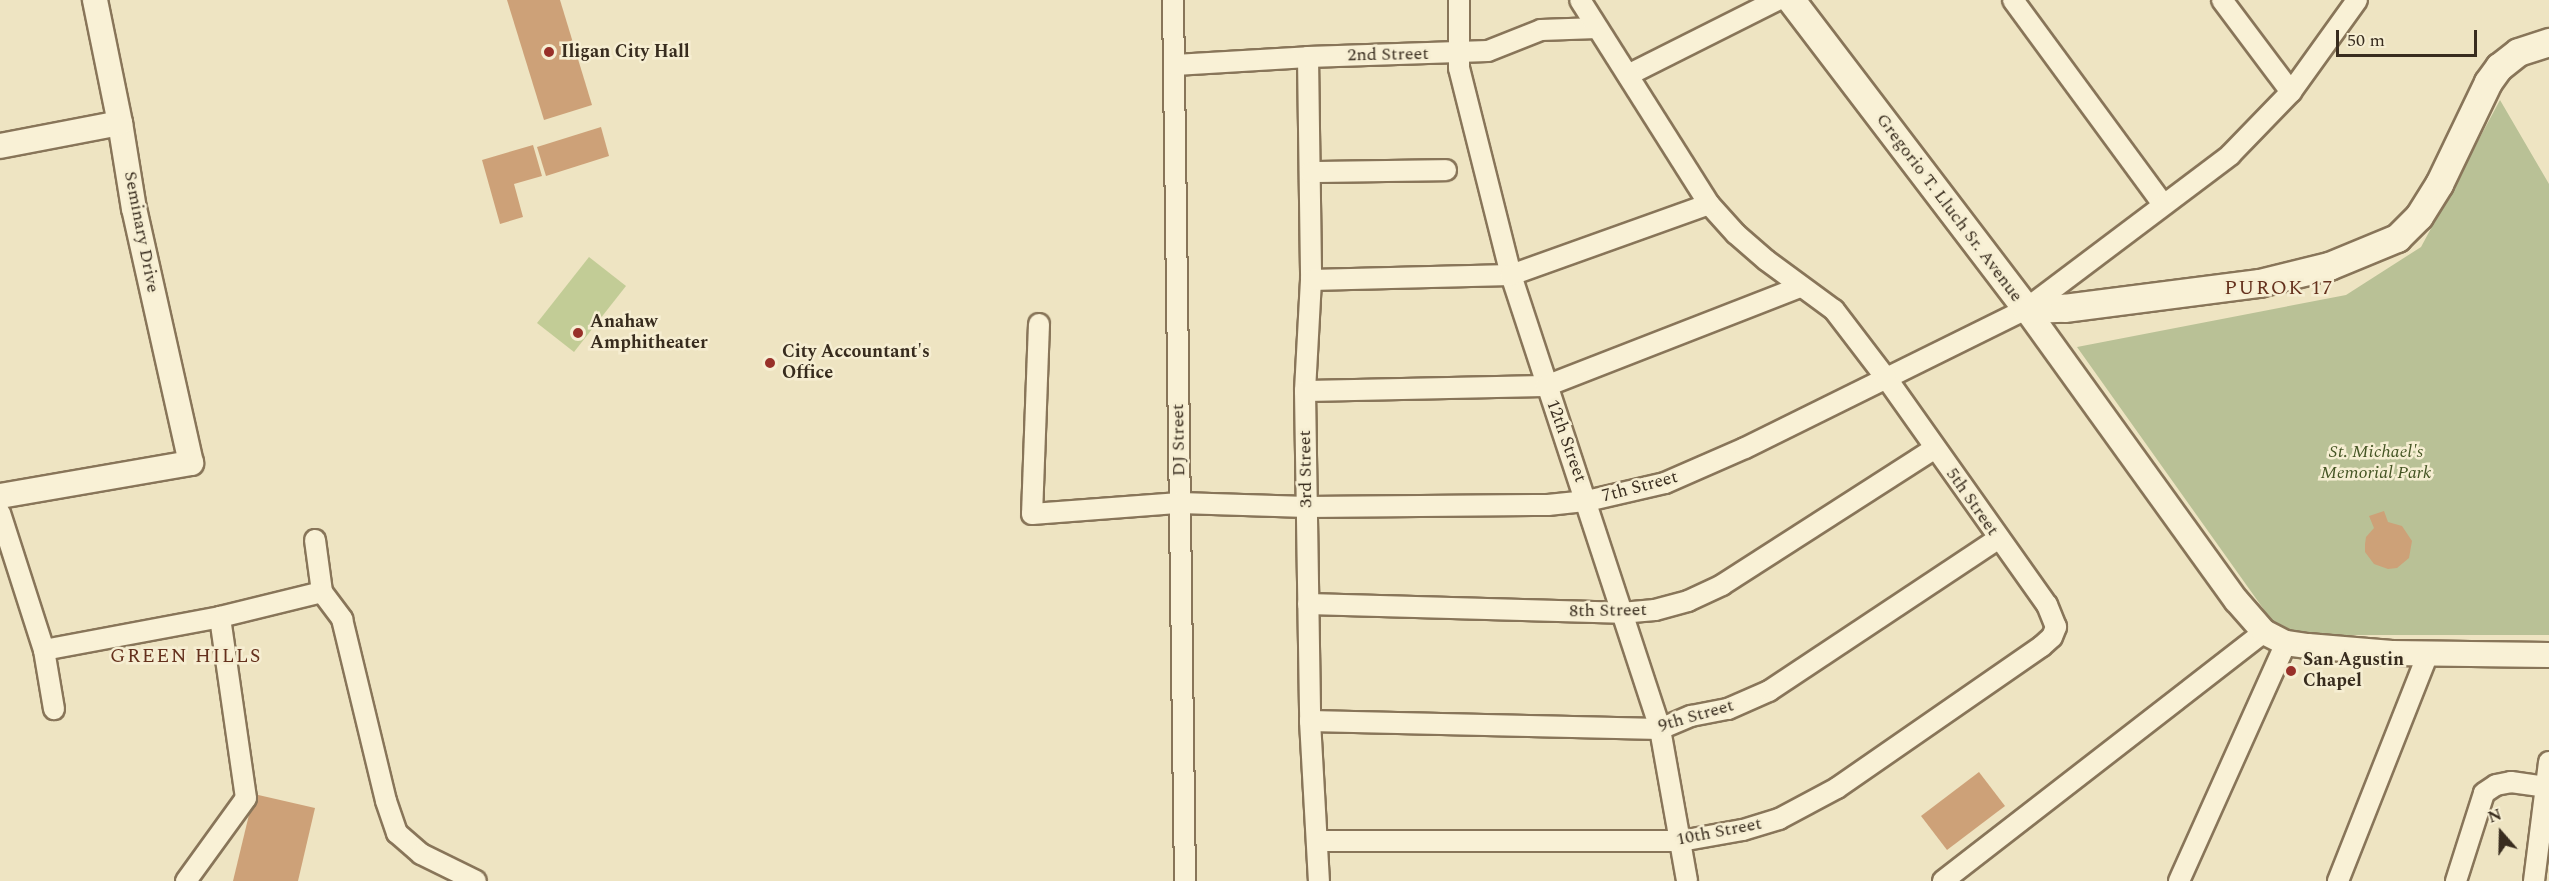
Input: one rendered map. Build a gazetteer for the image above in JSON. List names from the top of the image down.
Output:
{
  "streets": {
    "main road": ["Gregorio T. Lluch Sr. Avenue"],
    "street": [
      "2nd Street",
      "Seminary Drive",
      "DJ Street",
      "12th Street",
      "3rd Street",
      "7th Street",
      "5th Street",
      "8th Street",
      "9th Street",
      "10th Street"
    ]
  },
  "crossings": [
    ["2nd Street", "DJ Street"],
    ["2nd Street", "12th Street"],
    ["2nd Street", "3rd Street"],
    ["2nd Street", "5th Street"],
    ["Gregorio T. Lluch Sr. Avenue", "7th Street"],
    ["DJ Street", "7th Street"],
    ["12th Street", "7th Street"],
    ["12th Street", "8th Street"],
    ["12th Street", "9th Street"],
    ["12th Street", "10th Street"],
    ["3rd Street", "7th Street"],
    ["3rd Street", "8th Street"],
    ["3rd Street", "9th Street"],
    ["3rd Street", "10th Street"],
    ["7th Street", "5th Street"],
    ["5th Street", "8th Street"],
    ["5th Street", "9th Street"],
    ["5th Street", "10th Street"]
  ],
  "districts": ["PUROK 17", "GREEN HILLS"],
  "parks": ["St. Michael's Memorial Park"],
  "places": [
    "Iligan City Hall",
    "Anahaw Amphitheater",
    "City Accountant's Office",
    "San Agustin Chapel"
  ],
  "scale_bar": "50 m",
  "north": "top"
}
